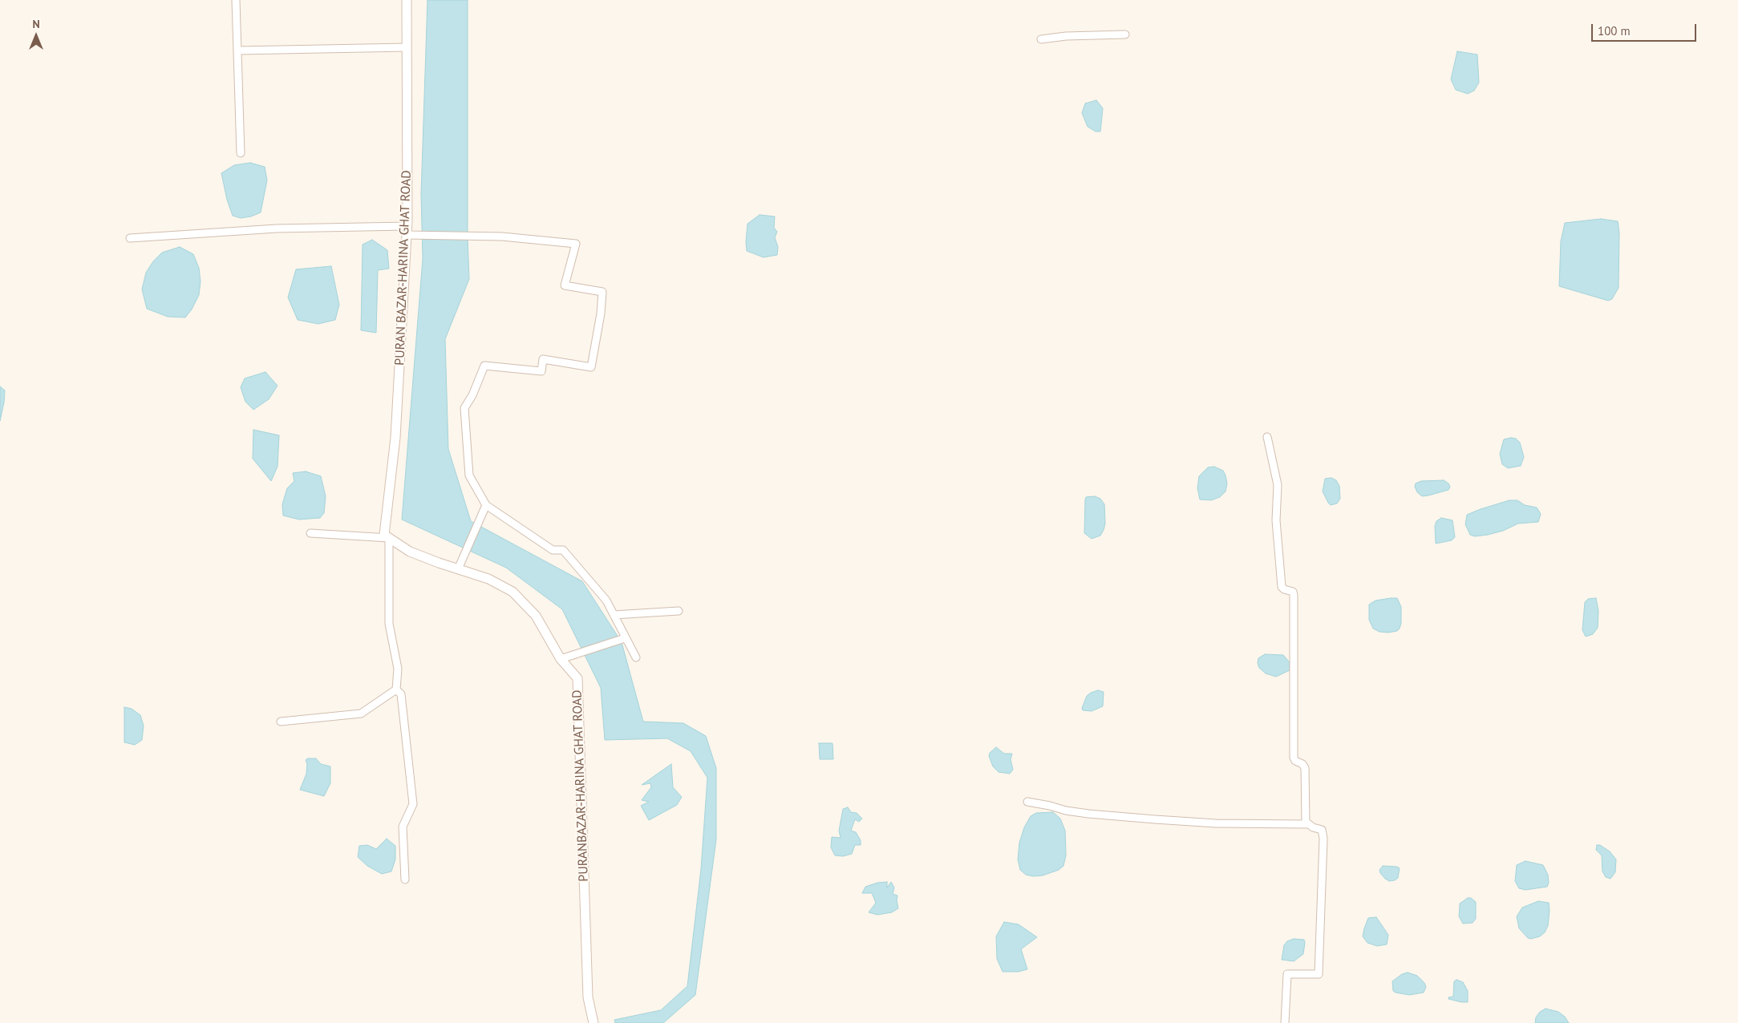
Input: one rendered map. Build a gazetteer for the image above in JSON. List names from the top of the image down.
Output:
{
  "streets": {
    "main road": ["PURAN BAZAR-HARINA GHAT ROAD", "PURANBAZAR-HARINA GHAT ROAD"]
  },
  "crossings": [
    ["PURAN BAZAR-HARINA GHAT ROAD", "PURANBAZAR-HARINA GHAT ROAD"]
  ],
  "scale_bar": "100 m",
  "north": "top"
}
